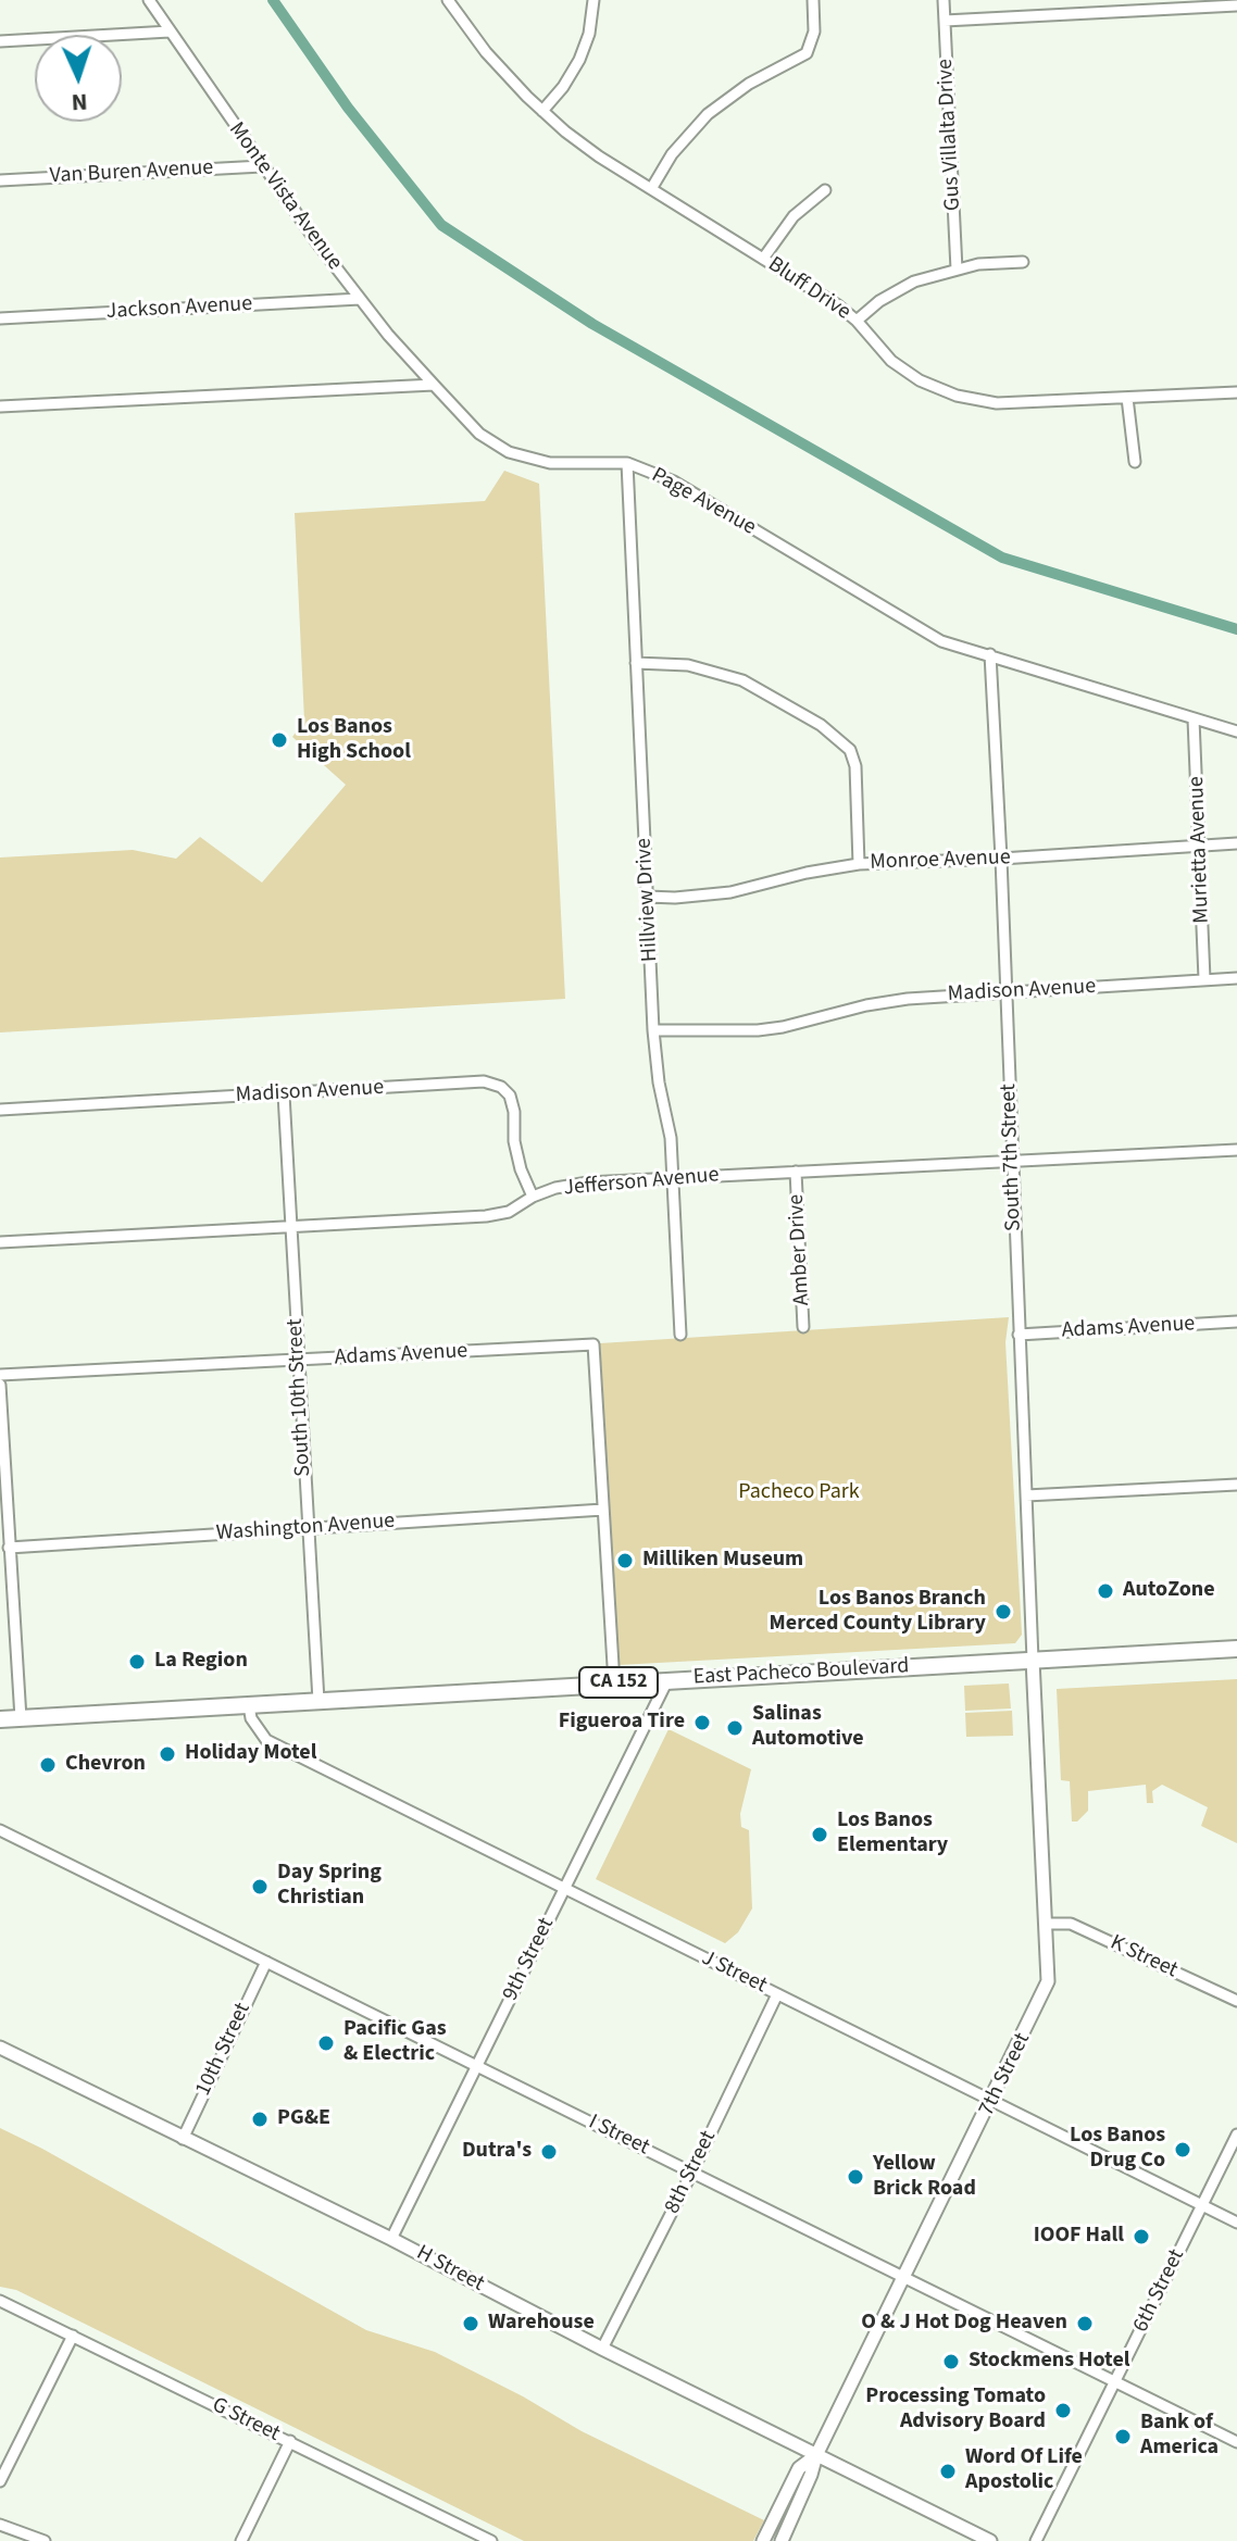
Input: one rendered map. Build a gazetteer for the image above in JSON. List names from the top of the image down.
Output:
{
  "streets": {
    "highway": ["East Pacheco Boulevard", "CA 152"],
    "street": [
      "Gus Villalta Drive",
      "Van Buren Avenue",
      "Monte Vista Avenue",
      "Bluff Drive",
      "Jackson Avenue",
      "Page Avenue",
      "Murietta Avenue",
      "Monroe Avenue",
      "Hillview Drive",
      "Madison Avenue",
      "South 7th Street",
      "Jefferson Avenue",
      "Amber Drive",
      "Adams Avenue",
      "South 10th Street",
      "Washington Avenue",
      "K Street",
      "9th Street",
      "J Street",
      "10th Street",
      "7th Street",
      "I Street",
      "8th Street",
      "H Street",
      "6th Street",
      "G Street"
    ]
  },
  "crossings": [
    ["Van Buren Avenue", "Monte Vista Avenue"],
    ["Monte Vista Avenue", "Jackson Avenue"],
    ["Monte Vista Avenue", "Page Avenue"],
    ["Page Avenue", "Murietta Avenue"],
    ["Page Avenue", "Hillview Drive"],
    ["Page Avenue", "South 7th Street"],
    ["Murietta Avenue", "Monroe Avenue"],
    ["Murietta Avenue", "Madison Avenue"],
    ["Monroe Avenue", "Hillview Drive"],
    ["Monroe Avenue", "South 7th Street"],
    ["Hillview Drive", "Madison Avenue"],
    ["Hillview Drive", "Jefferson Avenue"],
    ["Madison Avenue", "South 7th Street"],
    ["Madison Avenue", "Jefferson Avenue"],
    ["Madison Avenue", "South 10th Street"],
    ["South 7th Street", "Jefferson Avenue"],
    ["South 7th Street", "Adams Avenue"],
    ["South 7th Street", "East Pacheco Boulevard"],
    ["South 7th Street", "7th Street"],
    ["Jefferson Avenue", "Amber Drive"],
    ["Jefferson Avenue", "South 10th Street"],
    ["Adams Avenue", "South 10th Street"],
    ["Adams Avenue", "Washington Avenue"],
    ["South 10th Street", "Washington Avenue"],
    ["South 10th Street", "East Pacheco Boulevard"],
    ["East Pacheco Boulevard", "9th Street"],
    ["East Pacheco Boulevard", "J Street"],
    ["East Pacheco Boulevard", "7th Street"],
    ["K Street", "7th Street"],
    ["9th Street", "J Street"],
    ["9th Street", "I Street"],
    ["9th Street", "H Street"],
    ["J Street", "7th Street"],
    ["J Street", "8th Street"],
    ["J Street", "6th Street"],
    ["10th Street", "I Street"],
    ["10th Street", "H Street"],
    ["7th Street", "I Street"],
    ["7th Street", "H Street"],
    ["I Street", "8th Street"],
    ["I Street", "6th Street"],
    ["8th Street", "H Street"]
  ],
  "parks": ["Pacheco Park"],
  "places": [
    "Los Banos High School",
    "Milliken Museum",
    "AutoZone",
    "Los Banos Branch Merced County Library",
    "La Region",
    "Figueroa Tire",
    "Salinas Automotive",
    "Holiday Motel",
    "Chevron",
    "Los Banos Elementary",
    "Day Spring Christian",
    "Pacific Gas & Electric",
    "PG&E",
    "Los Banos Drug Co",
    "Dutra's",
    "Yellow Brick Road",
    "IOOF Hall",
    "Warehouse",
    "O & J Hot Dog Heaven",
    "Stockmens Hotel",
    "Processing Tomato Advisory Board",
    "Bank of America",
    "Word Of Life Apostolic"
  ],
  "north": "bottom"
}
